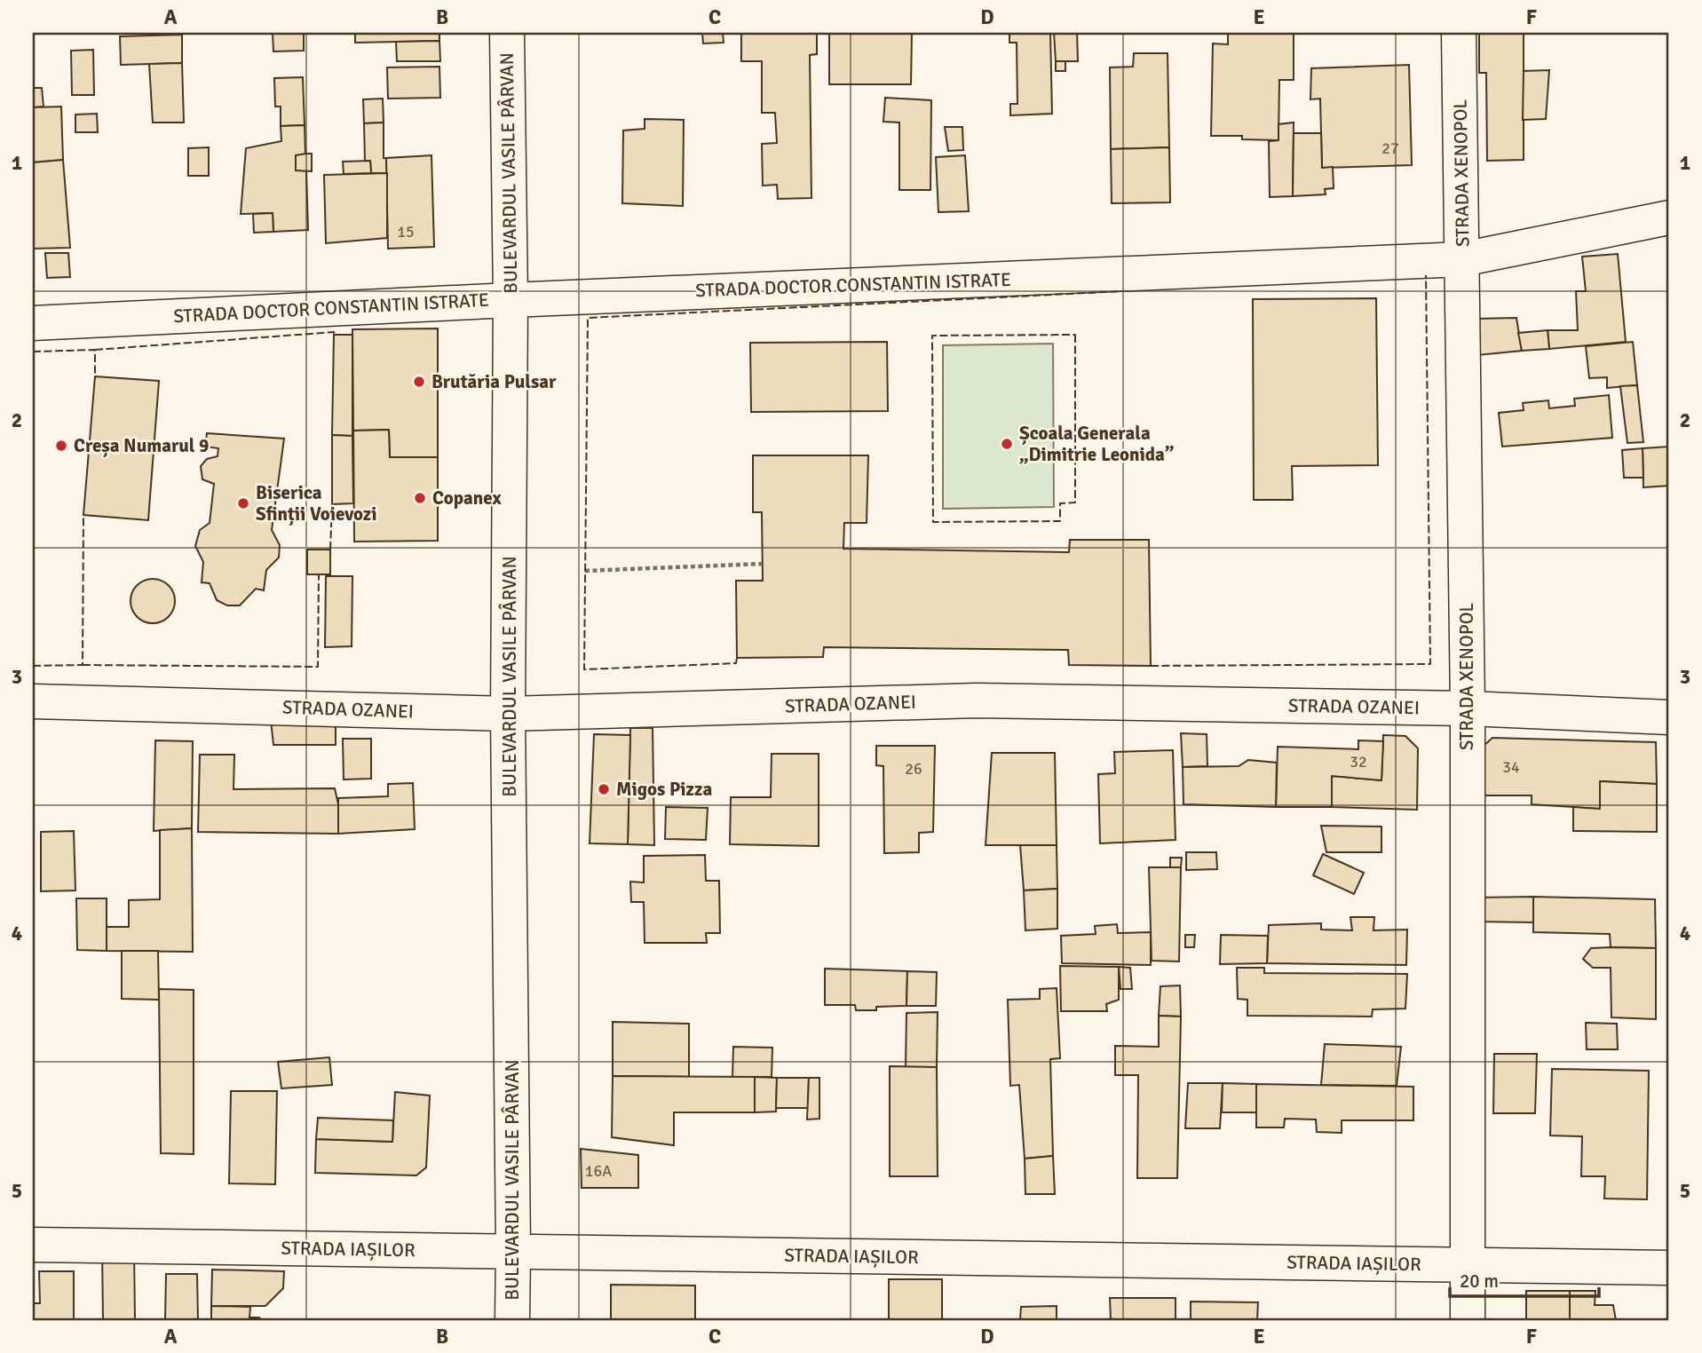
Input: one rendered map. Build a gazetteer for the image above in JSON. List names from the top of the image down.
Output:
{
  "streets": {
    "street": [
      "BULEVARDUL VASILE PÂRVAN",
      "STRADA XENOPOL",
      "STRADA DOCTOR CONSTANTIN ISTRATE",
      "STRADA OZANEI",
      "STRADA IAȘILOR"
    ]
  },
  "crossings": [
    ["BULEVARDUL VASILE PÂRVAN", "STRADA DOCTOR CONSTANTIN ISTRATE"],
    ["BULEVARDUL VASILE PÂRVAN", "STRADA OZANEI"],
    ["BULEVARDUL VASILE PÂRVAN", "STRADA IAȘILOR"],
    ["STRADA XENOPOL", "STRADA DOCTOR CONSTANTIN ISTRATE"],
    ["STRADA XENOPOL", "STRADA OZANEI"],
    ["STRADA XENOPOL", "STRADA IAȘILOR"]
  ],
  "places": [
    "Brutăria Pulsar",
    "Școala Generala „Dimitrie Leonida”",
    "Creșa Numarul 9",
    "Copanex",
    "Biserica Sfinții Voievozi",
    "Migos Pizza"
  ],
  "house_numbers": [
    "27",
    "15",
    "32",
    "34",
    "26",
    "16A"
  ],
  "scale_bar": "20 m",
  "grid": {
    "columns": [
      "A",
      "B",
      "C",
      "D",
      "E",
      "F"
    ],
    "rows": [
      "1",
      "2",
      "3",
      "4",
      "5"
    ]
  }
}
